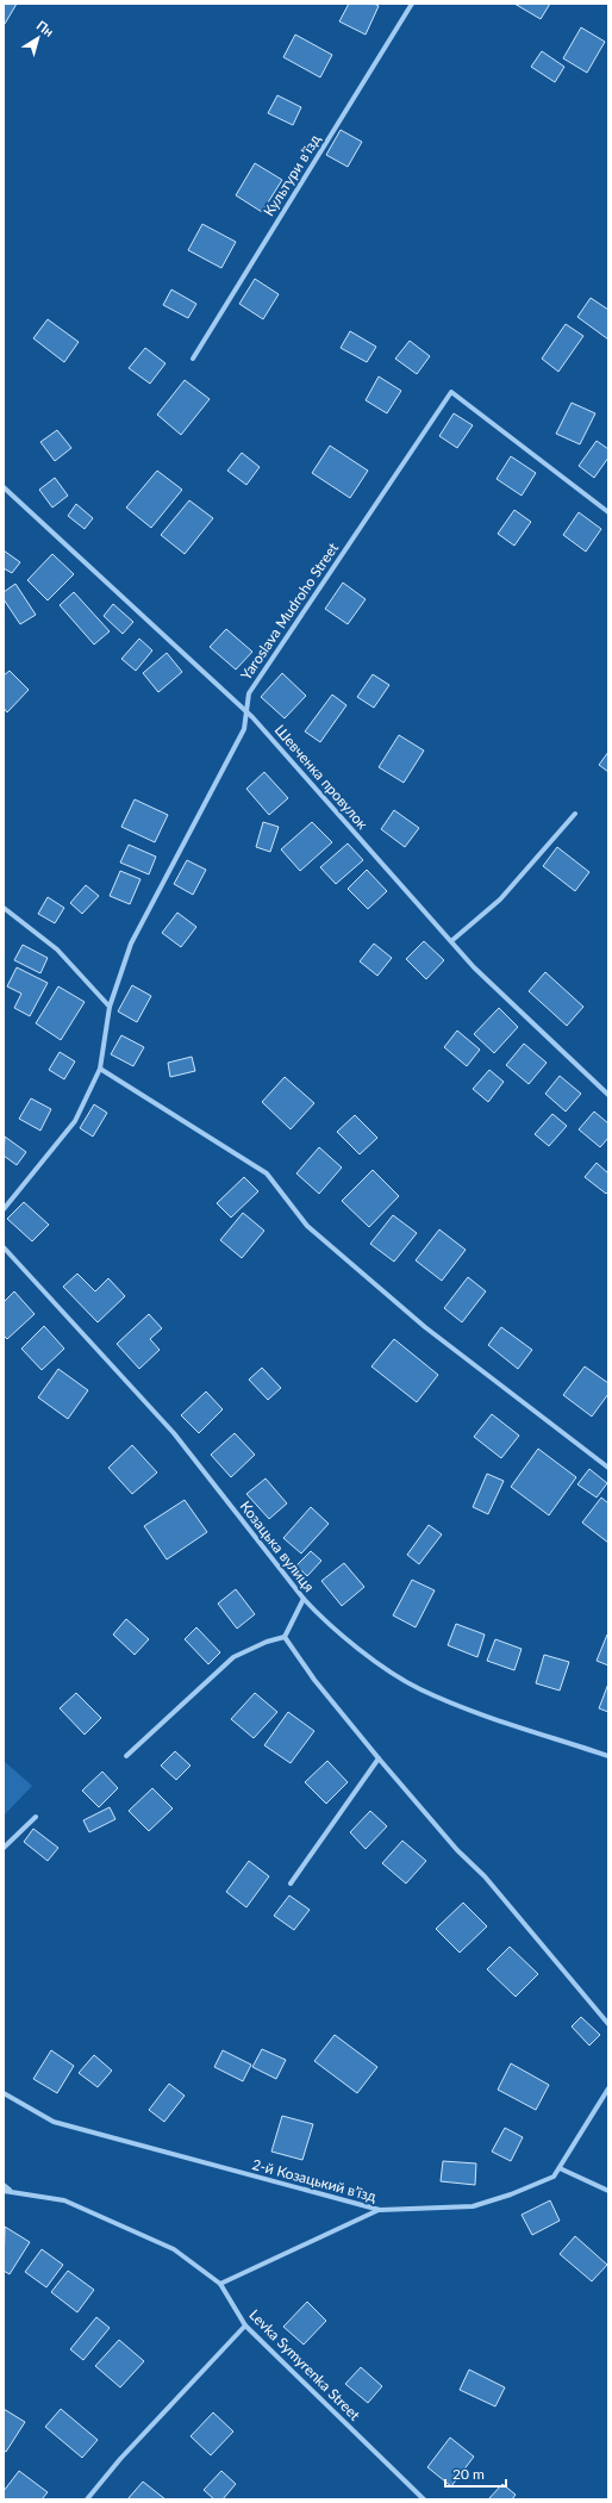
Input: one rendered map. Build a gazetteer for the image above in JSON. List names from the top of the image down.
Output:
{
  "streets": {
    "street": [
      "Культури в’їзд",
      "Yaroslava Mudroho Street",
      "Шевченка провулок",
      "Козацька вулиця",
      "2-й Козацький в’їзд",
      "Levka Symyrenka Street"
    ]
  },
  "crossings": [
    ["Yaroslava Mudroho Street", "Шевченка провулок"]
  ],
  "scale_bar": "20 m",
  "north": "top right"
}
